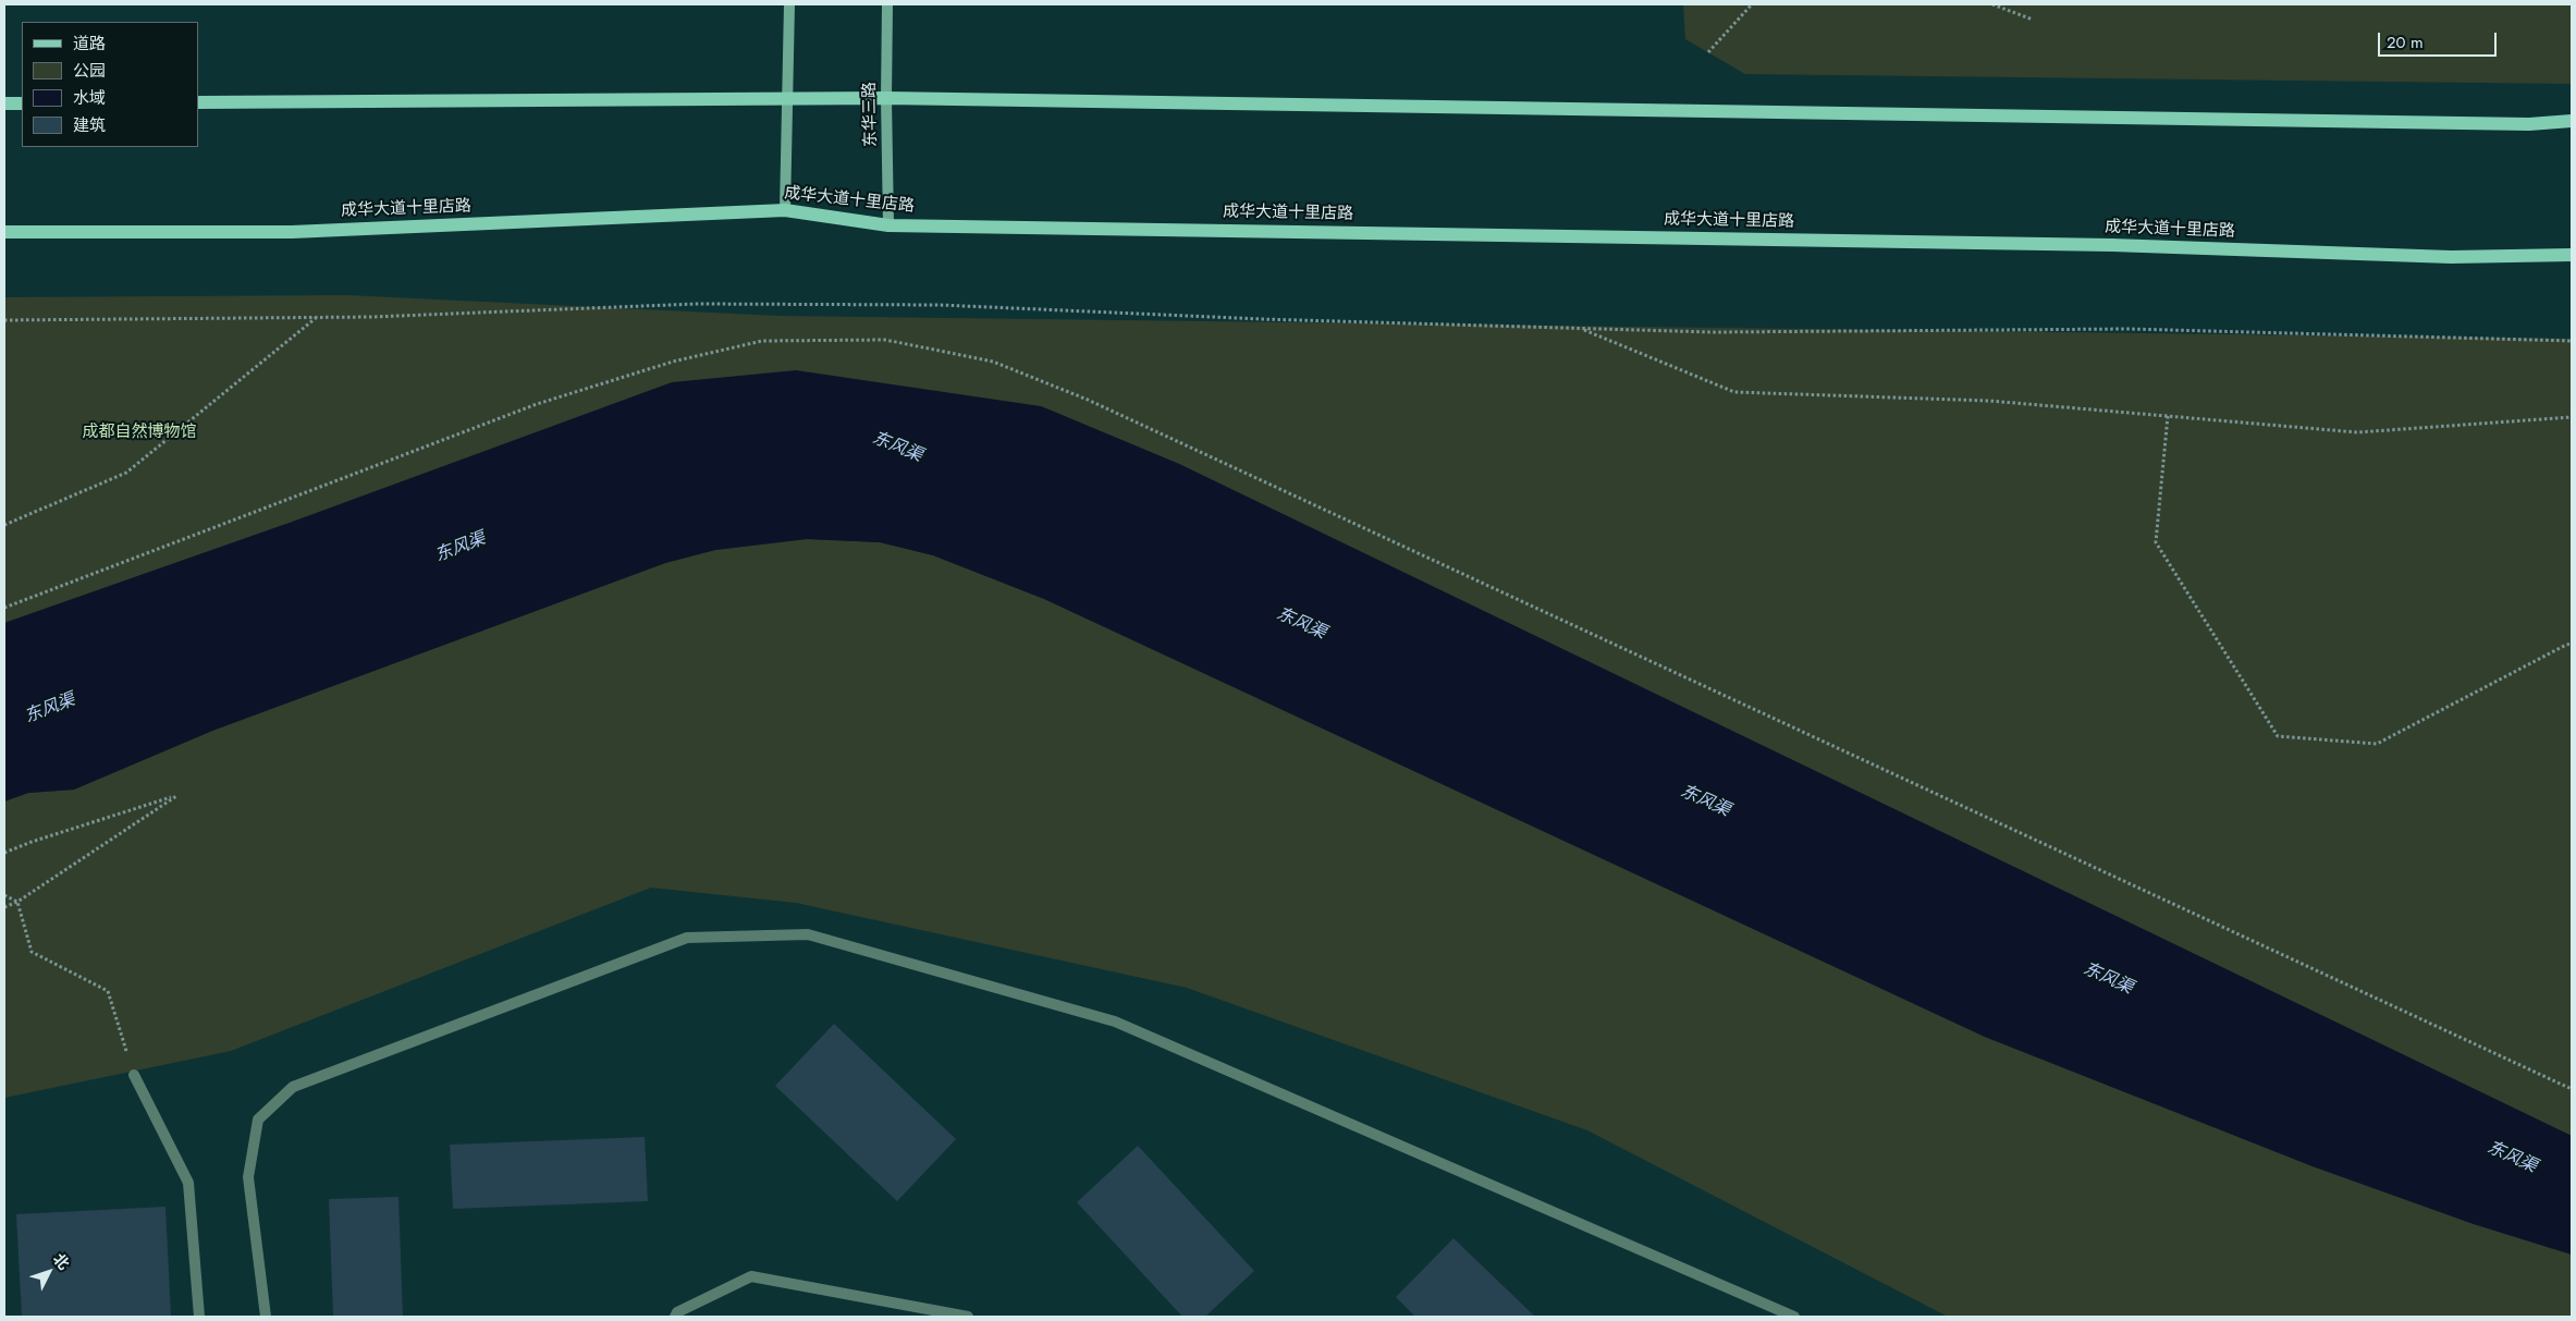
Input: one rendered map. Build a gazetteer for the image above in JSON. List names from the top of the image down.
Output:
{
  "streets": {
    "main road": ["东华三路", "成华大道十里店路"]
  },
  "crossings": [
    ["东华三路", "成华大道十里店路"]
  ],
  "water": ["东风渠"],
  "parks": ["成都自然博物馆"],
  "legend": [
    "道路",
    "公园",
    "水域",
    "建筑"
  ],
  "scale_bar": "20 m",
  "north": "top right"
}
